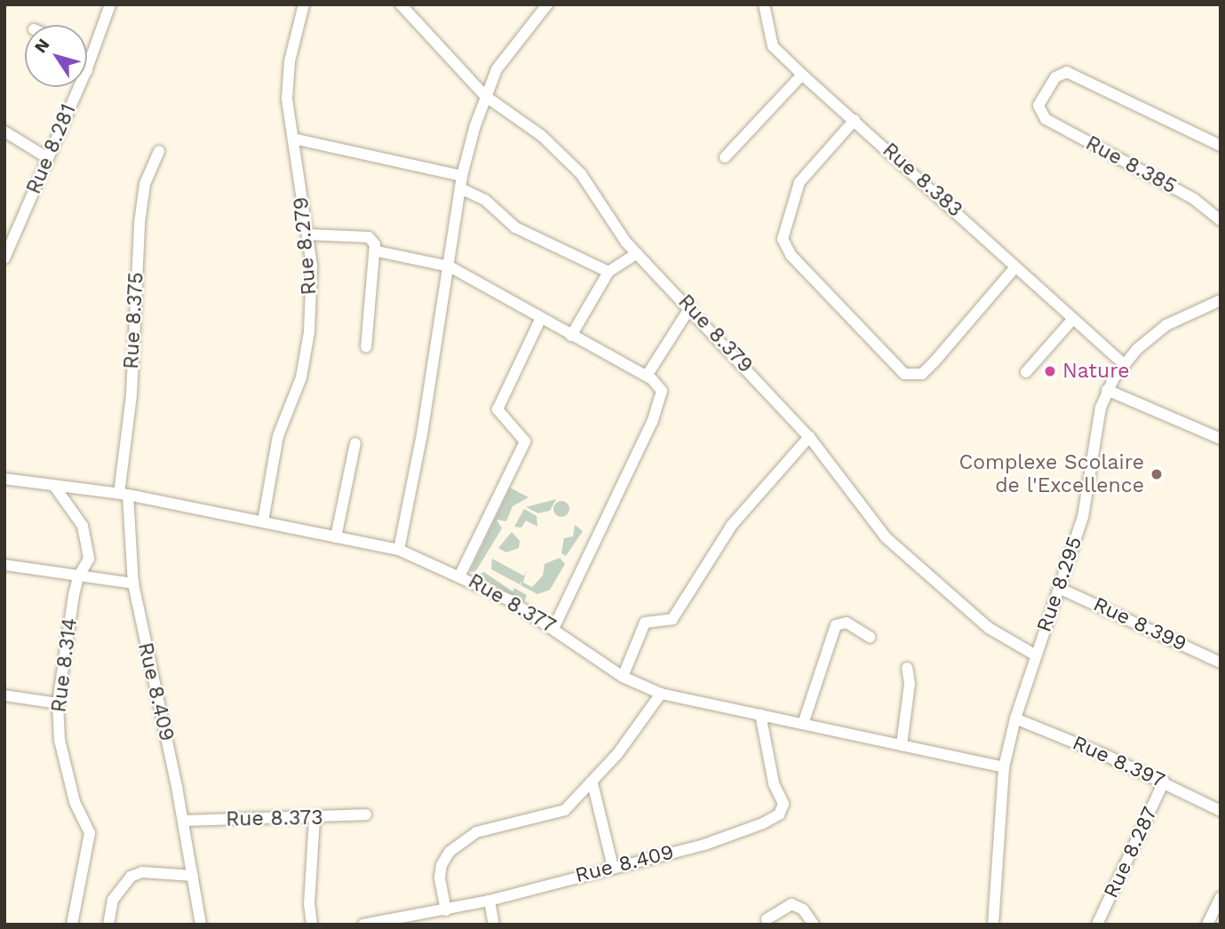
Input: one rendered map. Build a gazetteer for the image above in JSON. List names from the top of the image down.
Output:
{
  "streets": {
    "street": [
      "Rue 8.281",
      "Rue 8.385",
      "Rue 8.383",
      "Rue 8.279",
      "Rue 8.375",
      "Rue 8.379",
      "Rue 8.295",
      "Rue 8.377",
      "Rue 8.399",
      "Rue 8.314",
      "Rue 8.409",
      "Rue 8.397",
      "Rue 8.373",
      "Rue 8.287"
    ]
  },
  "crossings": [
    ["Rue 8.383", "Rue 8.295"],
    ["Rue 8.279", "Rue 8.377"],
    ["Rue 8.375", "Rue 8.377"],
    ["Rue 8.375", "Rue 8.409"],
    ["Rue 8.379", "Rue 8.295"],
    ["Rue 8.295", "Rue 8.377"],
    ["Rue 8.295", "Rue 8.399"],
    ["Rue 8.295", "Rue 8.397"],
    ["Rue 8.377", "Rue 8.314"],
    ["Rue 8.377", "Rue 8.409"],
    ["Rue 8.409", "Rue 8.373"],
    ["Rue 8.397", "Rue 8.287"]
  ],
  "places": ["Nature", "Complexe Scolaire de l'Excellence"],
  "north": "top left"
}
